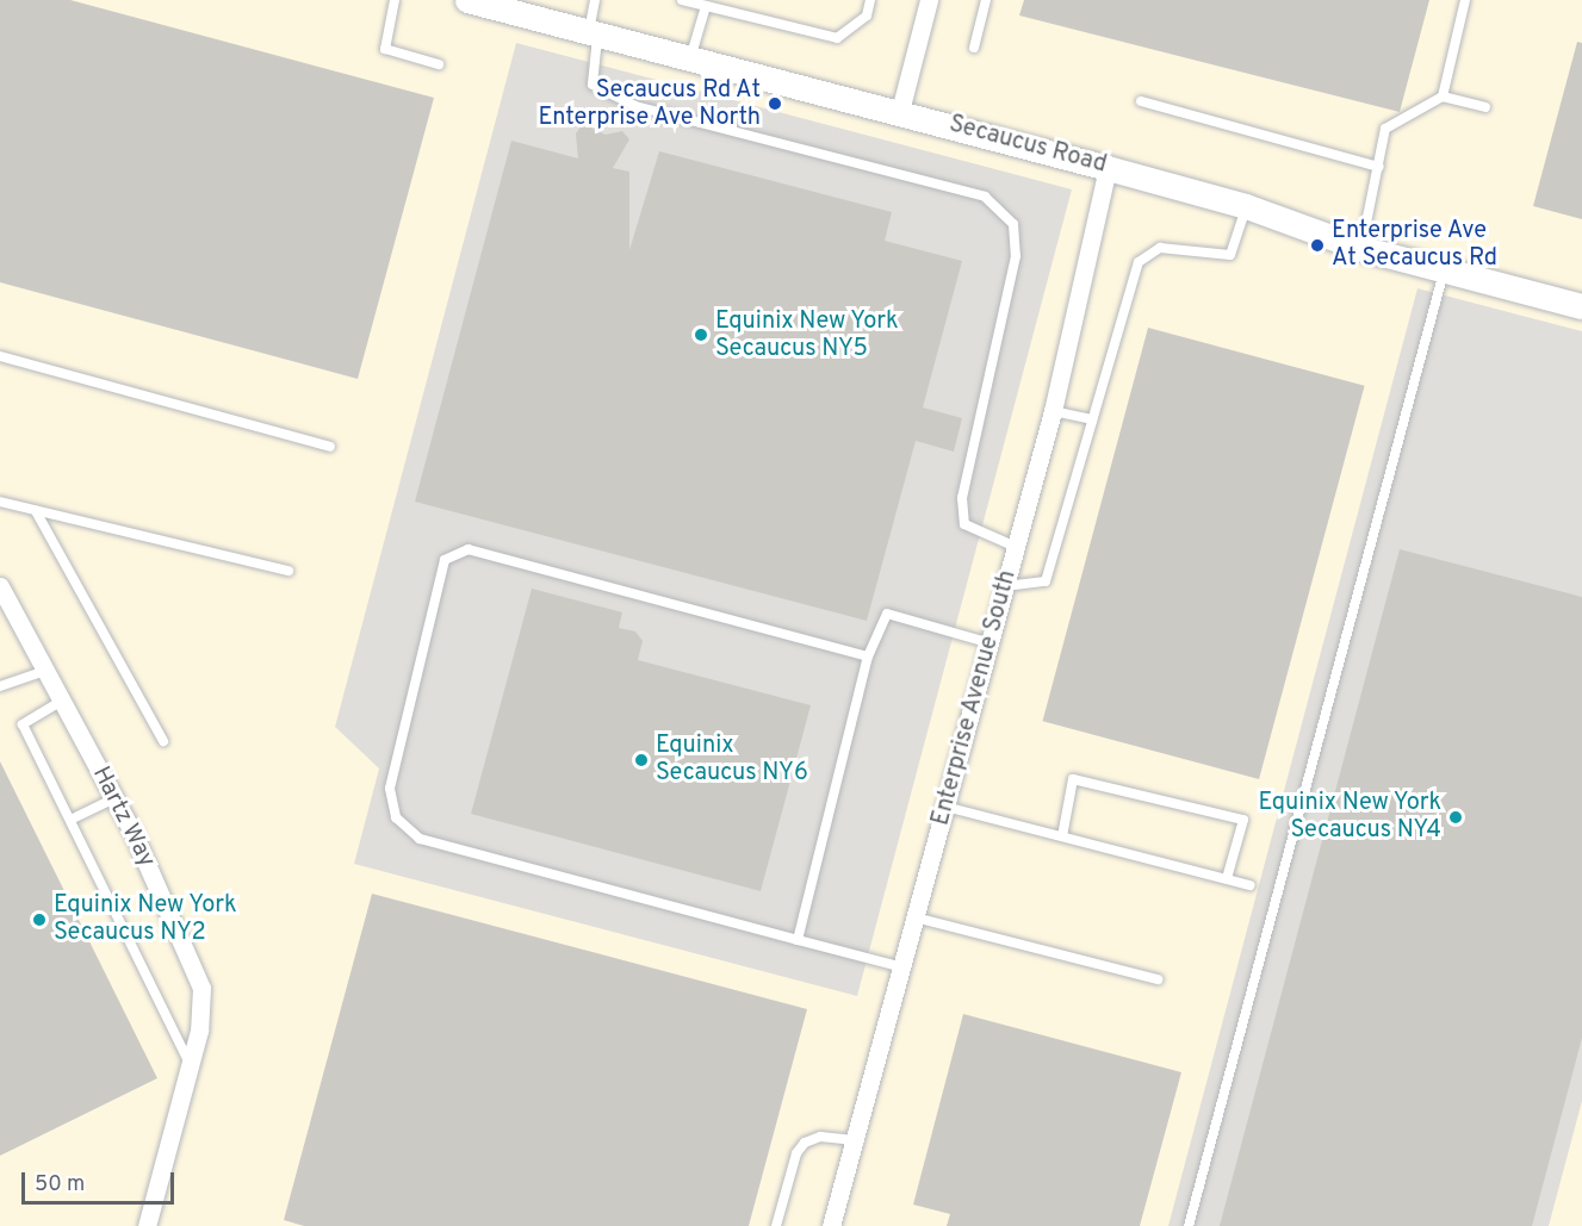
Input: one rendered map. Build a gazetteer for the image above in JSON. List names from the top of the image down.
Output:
{
  "streets": {
    "main road": ["Secaucus Road"],
    "street": ["Enterprise Avenue South", "Hartz Way"]
  },
  "crossings": [
    ["Secaucus Road", "Enterprise Avenue South"]
  ],
  "places": [
    "Secaucus Rd At Enterprise Ave North",
    "Enterprise Ave At Secaucus Rd",
    "Equinix New York Secaucus NY5",
    "Equinix Secaucus NY6",
    "Equinix New York Secaucus NY4",
    "Equinix New York Secaucus NY2"
  ],
  "scale_bar": "50 m"
}
